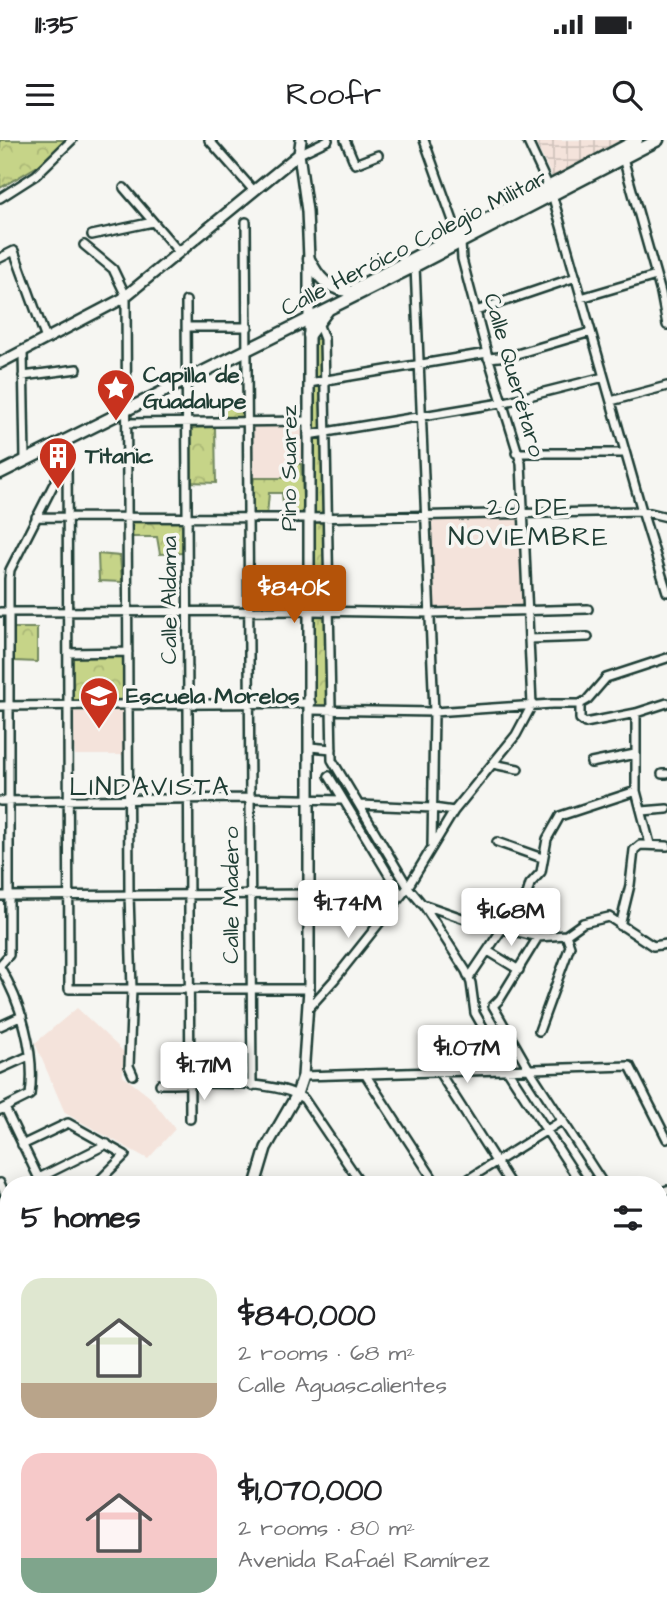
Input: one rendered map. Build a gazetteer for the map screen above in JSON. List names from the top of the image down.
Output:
{
  "streets": {
    "main road": ["Calle Heróico Colegio Militar"],
    "street": [
      "Calle Querétaro",
      "Pino Suarez",
      "Calle Aldama",
      "Calle Madero"
    ]
  },
  "crossings": [
    ["Calle Heróico Colegio Militar", "Calle Querétaro"],
    ["Calle Heróico Colegio Militar", "Calle Aldama"],
    ["Calle Heróico Colegio Militar", "Calle Madero"]
  ],
  "districts": ["20 DE NOVIEMBRE", "LINDAVISTA"],
  "places": {
    "place": ["Capilla de Guadalupe"],
    "building": ["Titanic"],
    "school or university": ["Escuela Morelos"]
  },
  "page": {
    "status": "11:35",
    "header": "Roofr",
    "price": [
      "$840K",
      "$1.74M",
      "$1.68M",
      "$1.07M",
      "$1.71M"
    ],
    "heading": "5 homes",
    "list": [
      {
        "name": "$840,000",
        "note": "2 rooms · 68 m² · Calle Aguascalientes"
      },
      {
        "name": "$1,070,000",
        "note": "2 rooms · 80 m² · Avenida Rafaél Ramírez"
      }
    ]
  }
}
